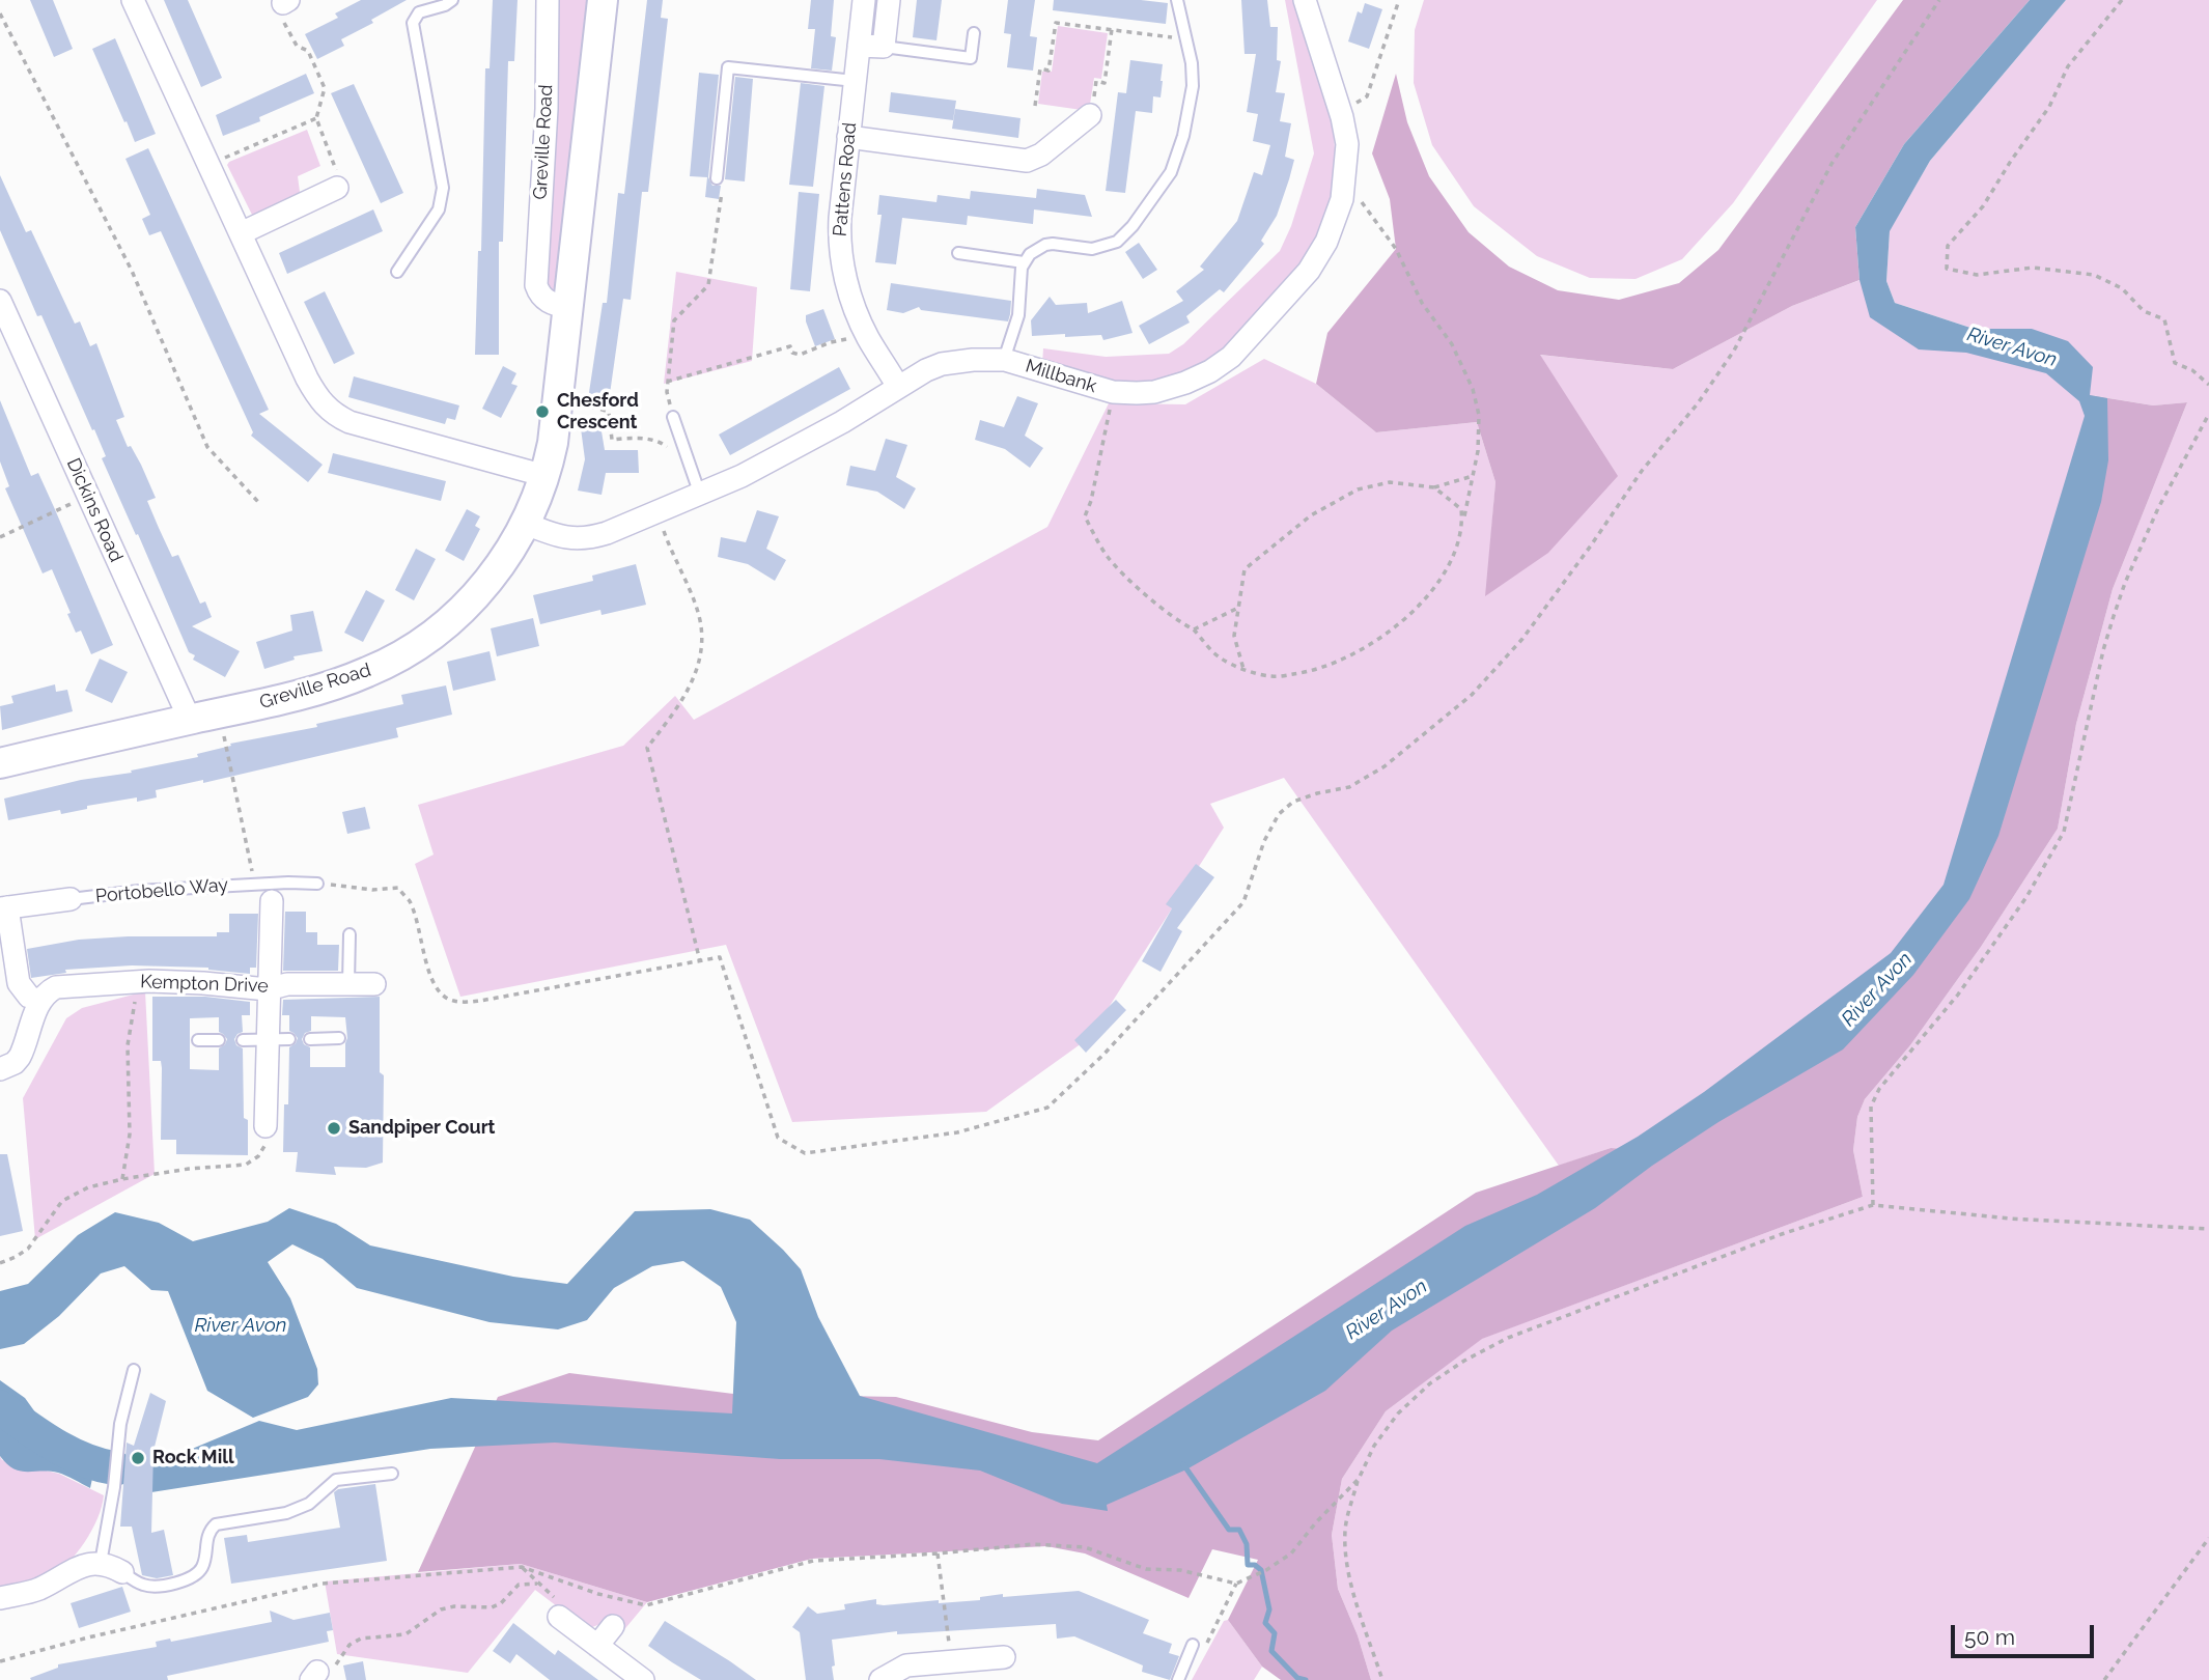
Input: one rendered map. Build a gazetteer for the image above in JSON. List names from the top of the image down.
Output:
{
  "streets": {
    "street": [
      "Greville Road",
      "Pattens Road",
      "Millbank",
      "Dickins Road",
      "Portobello Way",
      "Kempton Drive"
    ]
  },
  "crossings": [
    ["Greville Road", "Millbank"],
    ["Greville Road", "Dickins Road"],
    ["Pattens Road", "Millbank"],
    ["Portobello Way", "Kempton Drive"]
  ],
  "water": ["River Avon"],
  "places": ["Chesford Crescent", "Sandpiper Court", "Rock Mill"],
  "scale_bar": "50 m"
}
